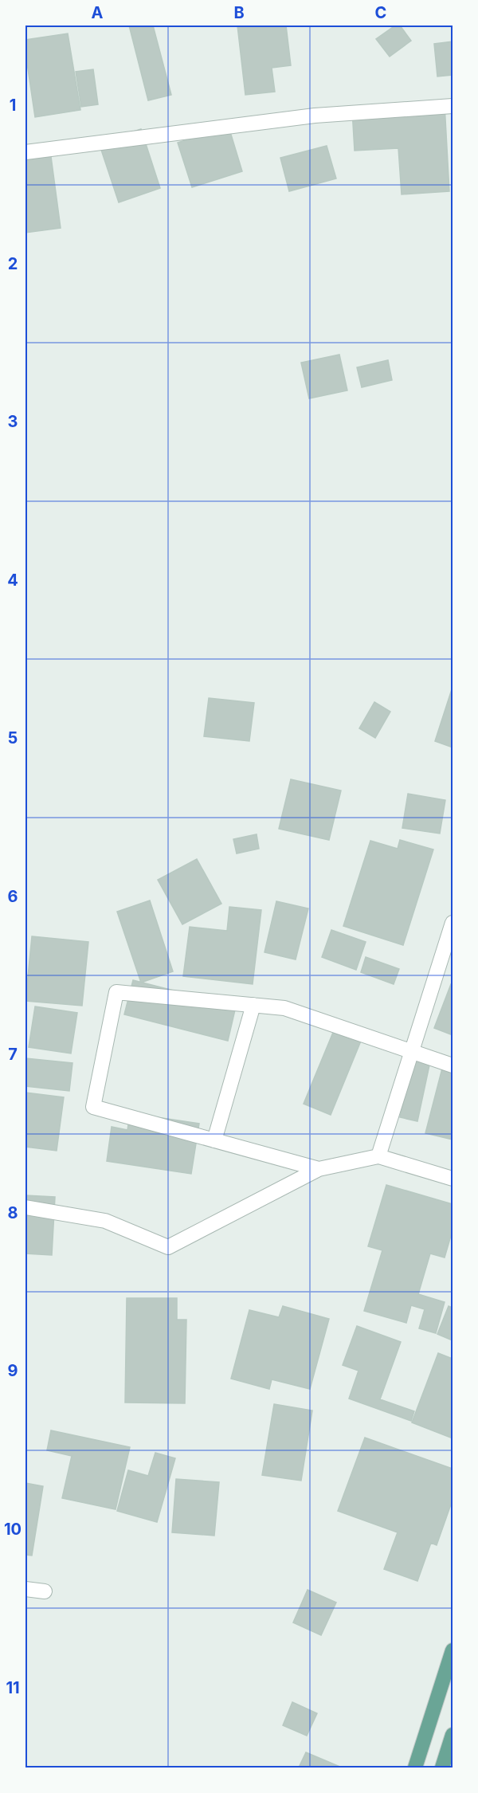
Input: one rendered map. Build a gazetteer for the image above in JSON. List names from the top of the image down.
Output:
{
  "grid": {
    "columns": ["A", "B", "C"],
    "rows": [
      "1",
      "2",
      "3",
      "4",
      "5",
      "6",
      "7",
      "8",
      "9",
      "10",
      "11"
    ]
  }
}
